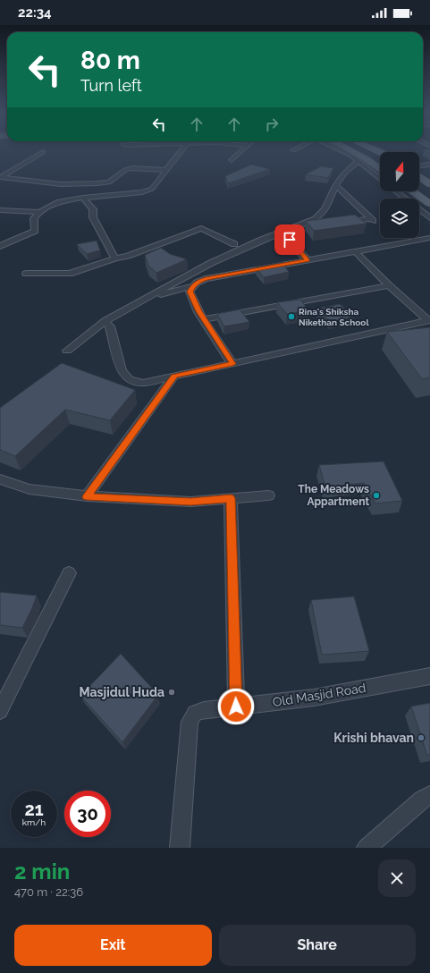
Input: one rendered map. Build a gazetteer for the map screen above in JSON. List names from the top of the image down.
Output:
{
  "streets": {
    "street": ["Old Masjid Road"]
  },
  "places": [
    "Rina's Shiksha Nikethan School",
    "The Meadows Appartment",
    "Masjidul Huda",
    "Krishi bhavan"
  ],
  "north": "top",
  "page": {
    "status": "22:34",
    "turn": ["80 m", "Turn left"],
    "speed": "21 km/h",
    "limit": "30",
    "heading": ["2 min", "470 m · 22:36"],
    "buttons": ["Exit", "Share"]
  }
}
